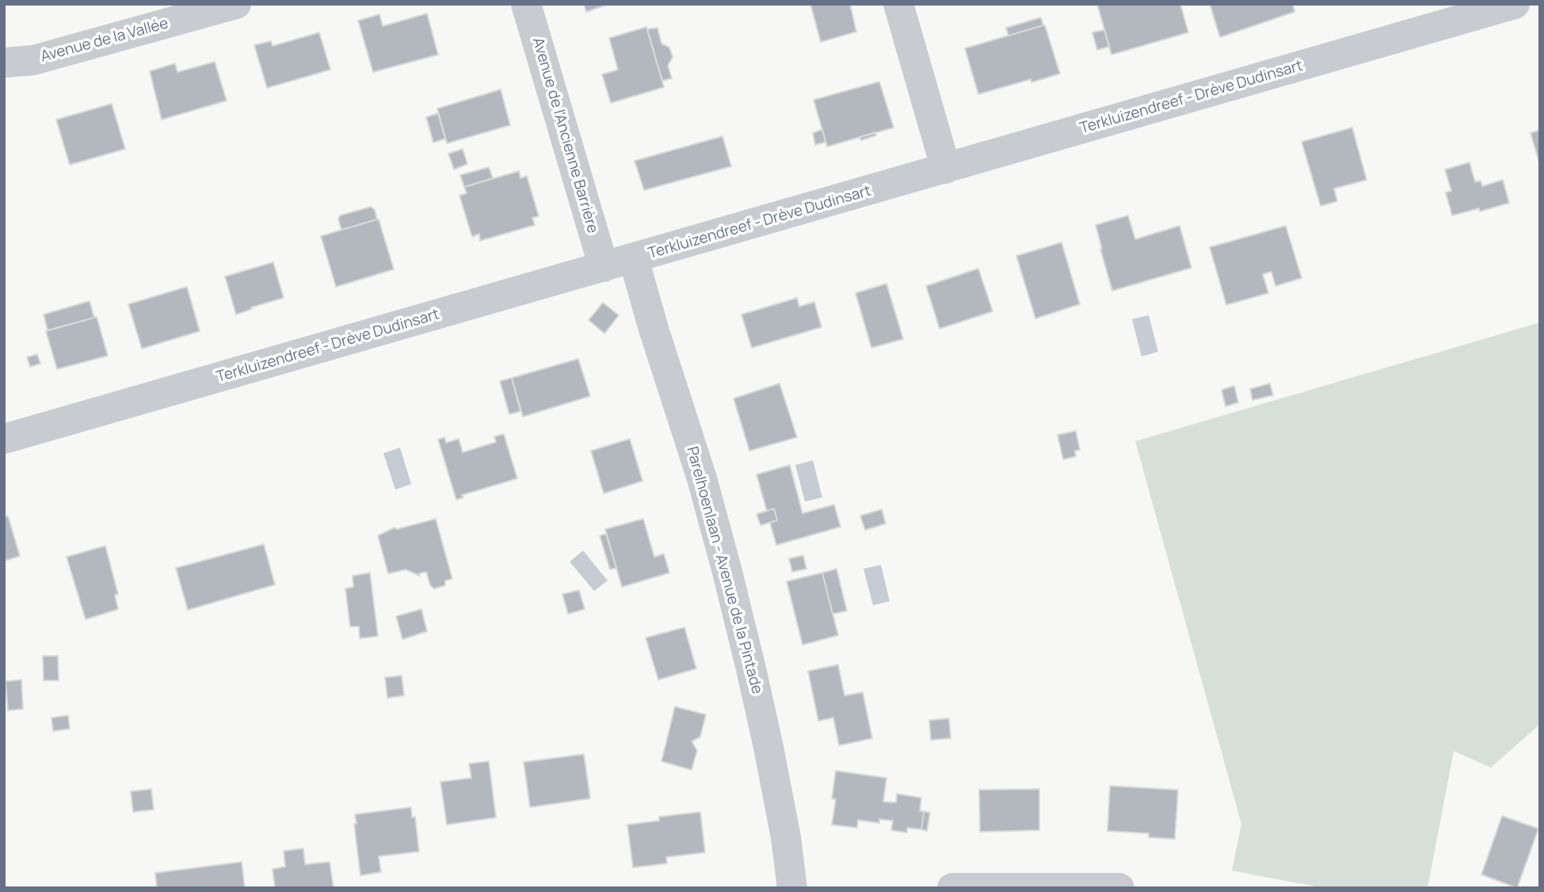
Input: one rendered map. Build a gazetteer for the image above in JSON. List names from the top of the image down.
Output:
{
  "streets": {
    "street": [
      "Avenue de la Vallée",
      "Terkluizendreef - Drève Dudinsart",
      "Avenue de l'Ancienne Barrière",
      "Parelhoenlaan - Avenue de la Pintade"
    ]
  },
  "crossings": [
    ["Terkluizendreef - Drève Dudinsart", "Avenue de l'Ancienne Barrière"],
    ["Terkluizendreef - Drève Dudinsart", "Parelhoenlaan - Avenue de la Pintade"]
  ]
}
